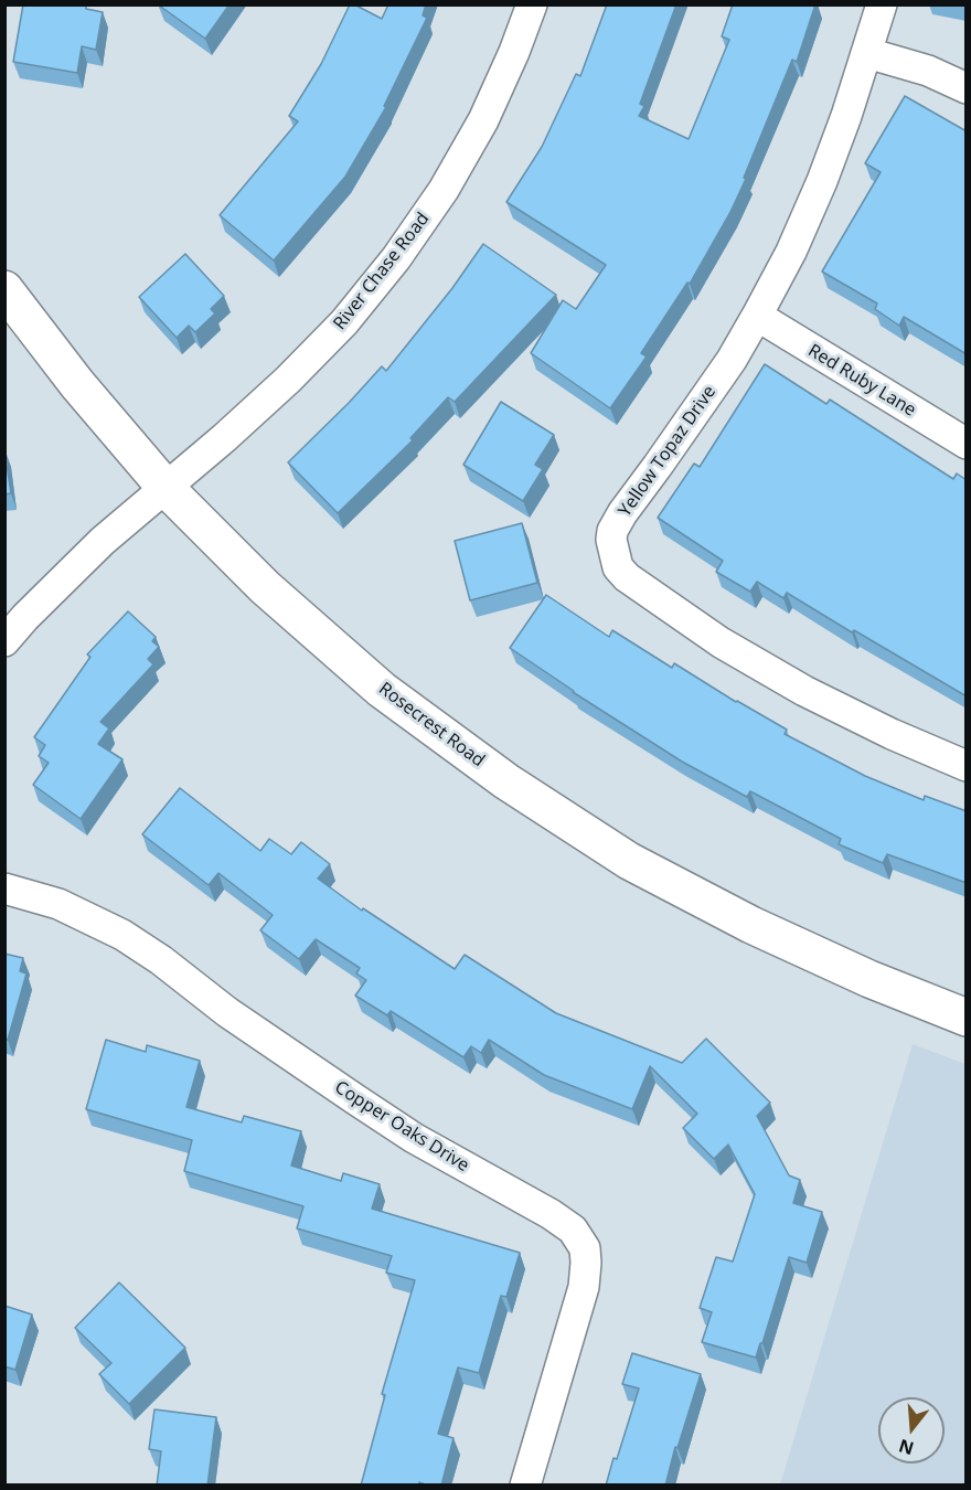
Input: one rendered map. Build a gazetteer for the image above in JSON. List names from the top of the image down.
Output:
{
  "streets": {
    "main road": ["Rosecrest Road"],
    "street": [
      "River Chase Road",
      "Red Ruby Lane",
      "Yellow Topaz Drive",
      "Copper Oaks Drive"
    ]
  },
  "crossings": [
    ["River Chase Road", "Rosecrest Road"],
    ["Red Ruby Lane", "Yellow Topaz Drive"]
  ],
  "north": "bottom"
}
